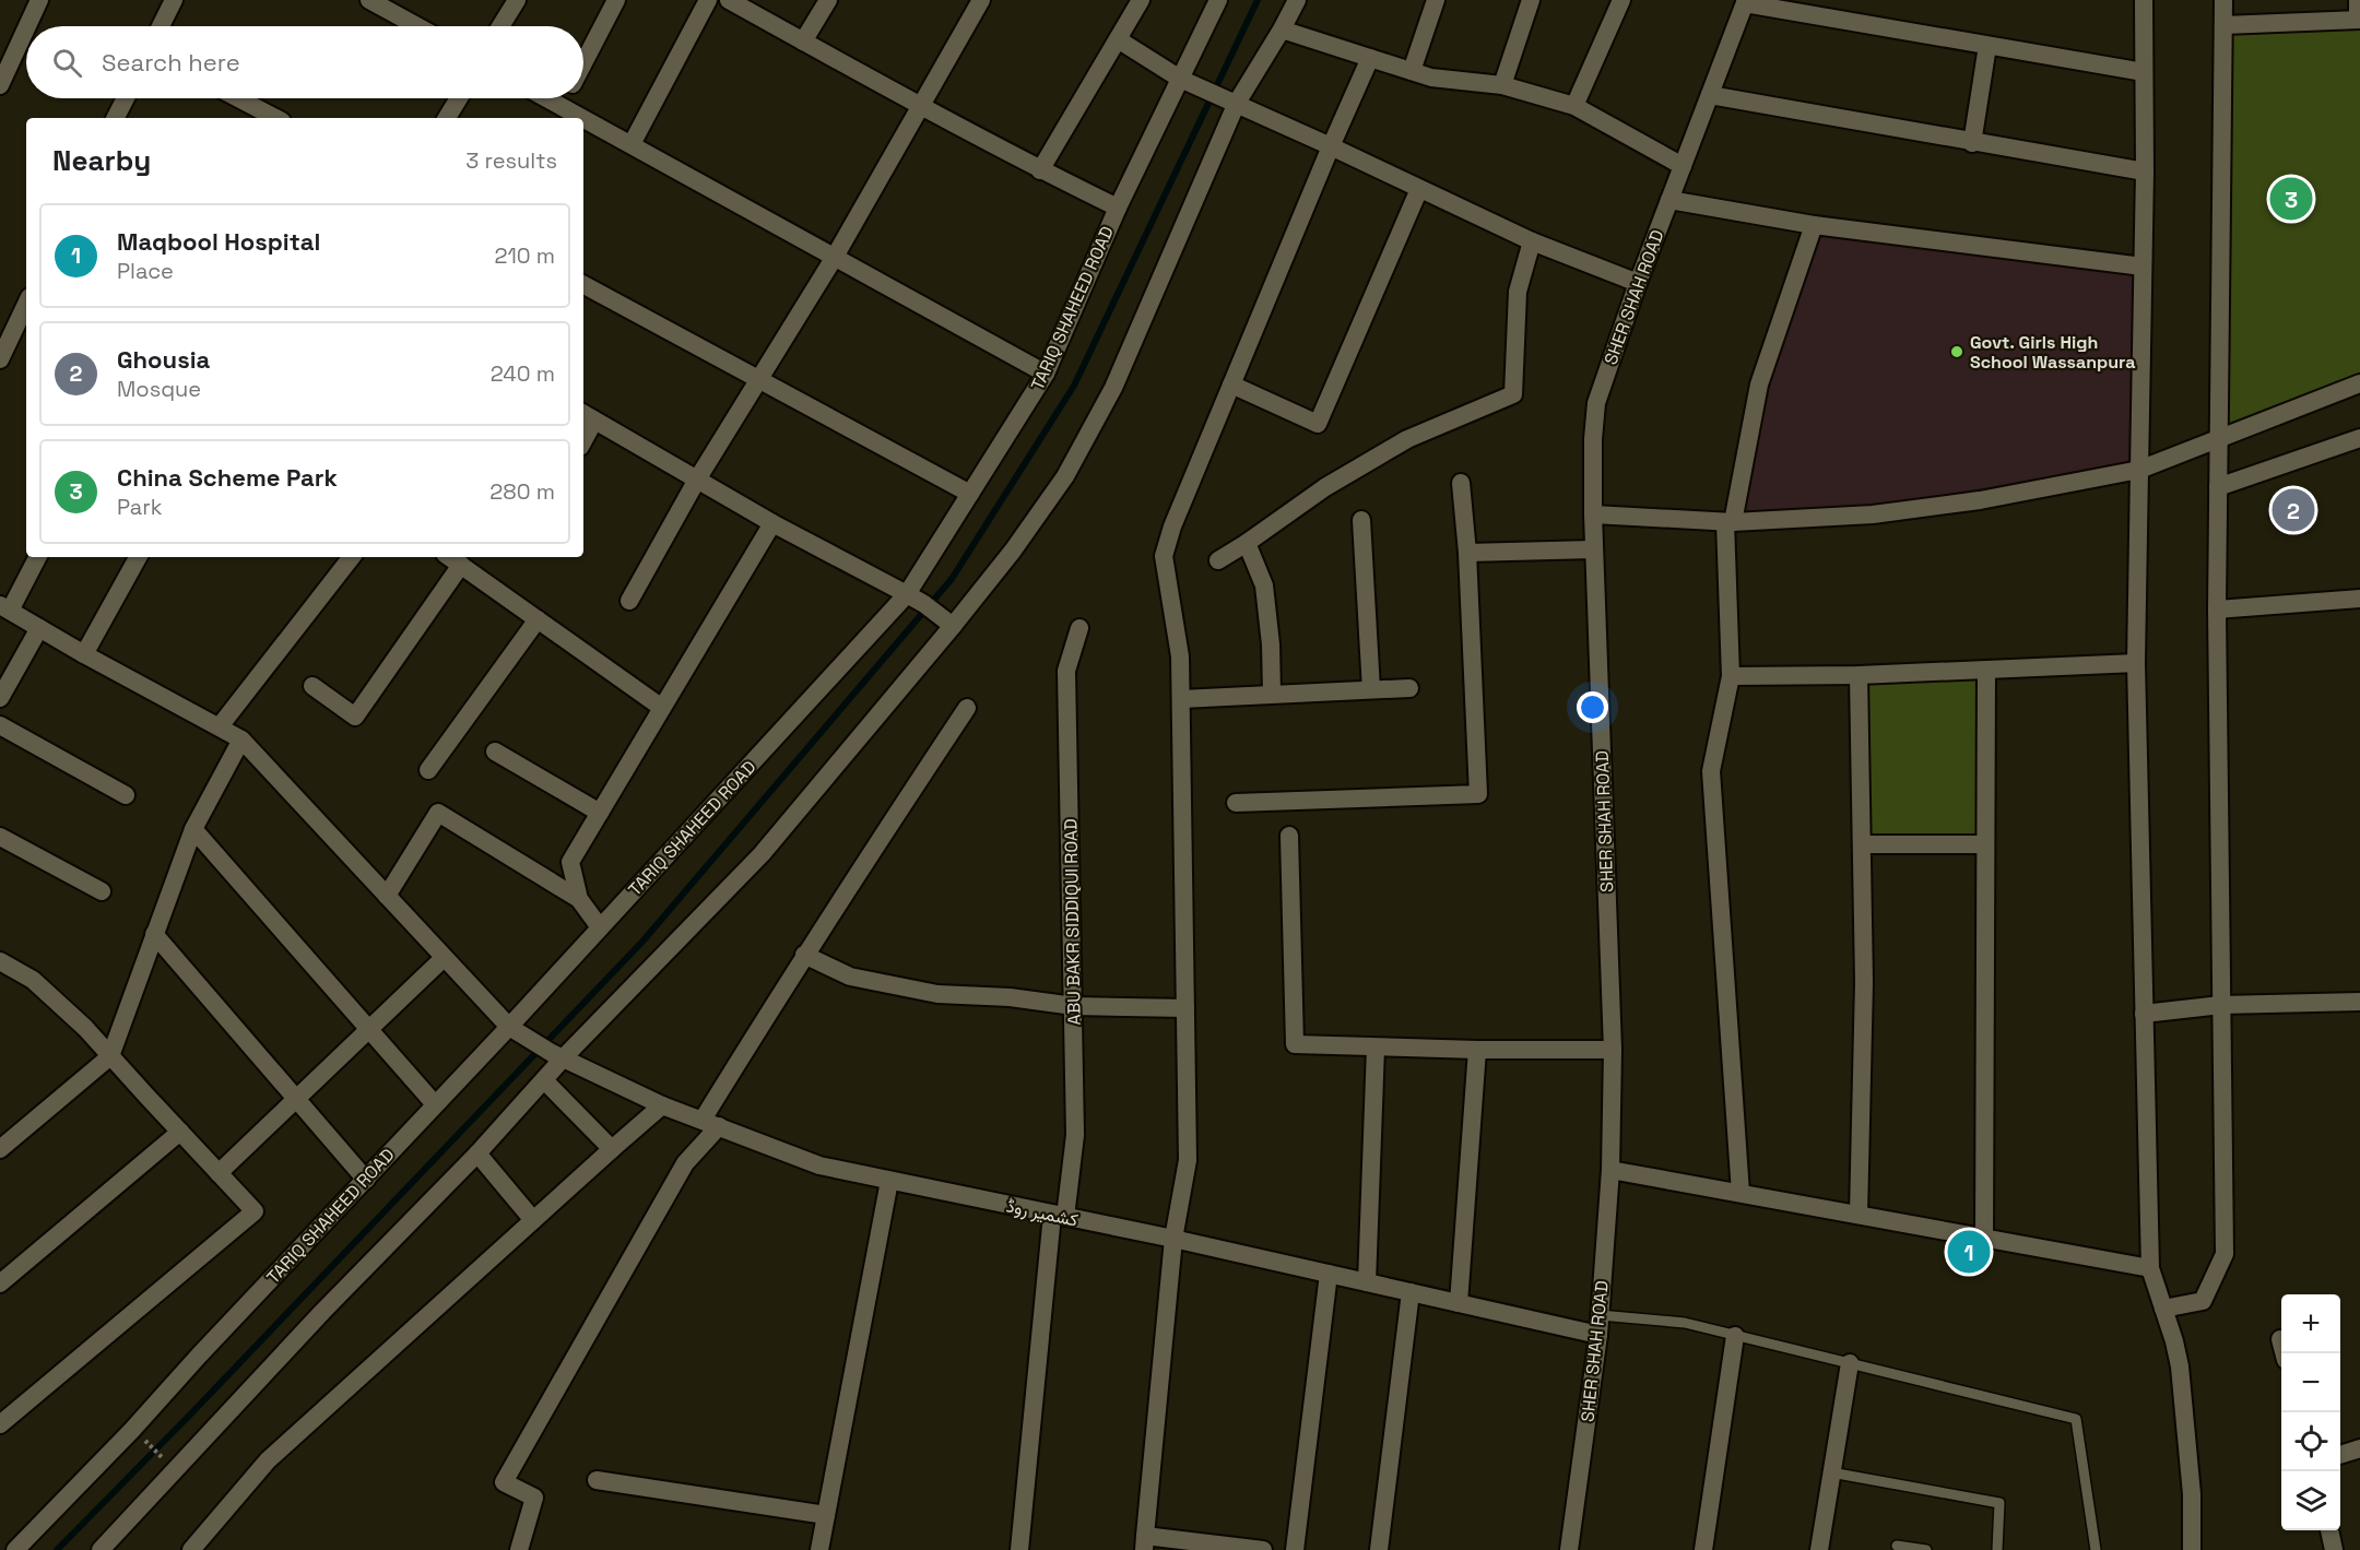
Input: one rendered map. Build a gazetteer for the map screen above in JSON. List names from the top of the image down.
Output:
{
  "streets": {
    "street": [
      "SHER SHAH ROAD",
      "TARIQ SHAHEED ROAD",
      "ABU BAKR SIDDIQUI ROAD",
      "کشمیر روڈ"
    ]
  },
  "crossings": [
    ["SHER SHAH ROAD", "کشمیر روڈ"],
    ["TARIQ SHAHEED ROAD", "کشمیر روڈ"],
    ["ABU BAKR SIDDIQUI ROAD", "کشمیر روڈ"]
  ],
  "places": ["Govt. Girls High School Wassanpura"],
  "page": {
    "search": "Search here",
    "heading": ["Nearby", "3 results"],
    "pins": ["3", "2", "1"],
    "list": [
      {
        "mark": "1",
        "name": "Maqbool Hospital",
        "note": "Place",
        "value": "210 m"
      },
      {
        "mark": "2",
        "name": "Ghousia",
        "note": "Mosque",
        "value": "240 m"
      },
      {
        "mark": "3",
        "name": "China Scheme Park",
        "note": "Park",
        "value": "280 m"
      }
    ],
    "map_buttons": ["+", "−"]
  }
}
